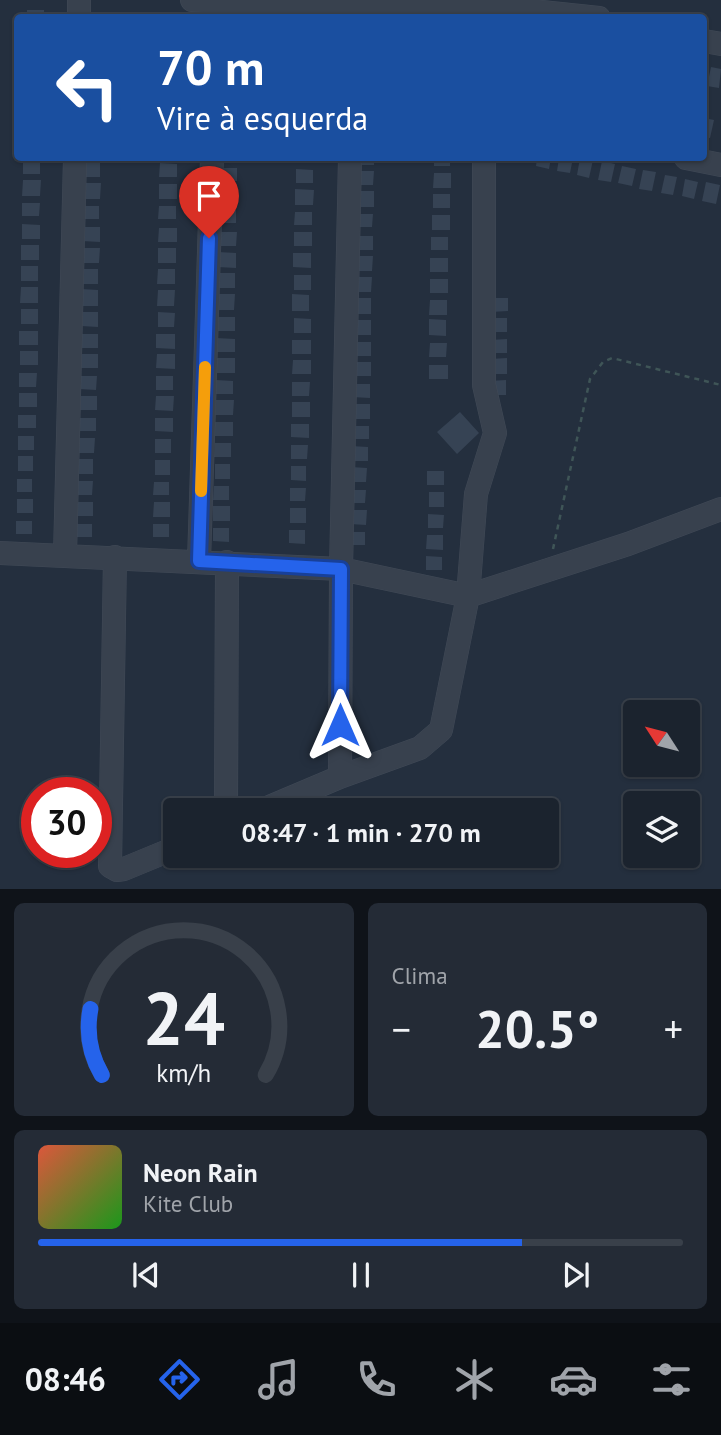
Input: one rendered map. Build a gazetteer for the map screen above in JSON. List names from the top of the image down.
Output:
{
  "north": "top left",
  "page": {
    "turn": ["70 m", "Vire à esquerda"],
    "limit": "30",
    "trip": "08:47 · 1 min · 270 m",
    "tile": "Clima",
    "heat": ["−", "20.5°", "+"],
    "song": ["Neon Rain", "Kite Club"],
    "tabs": "08:46",
    "gauge": ["24", "km/h"]
  }
}
